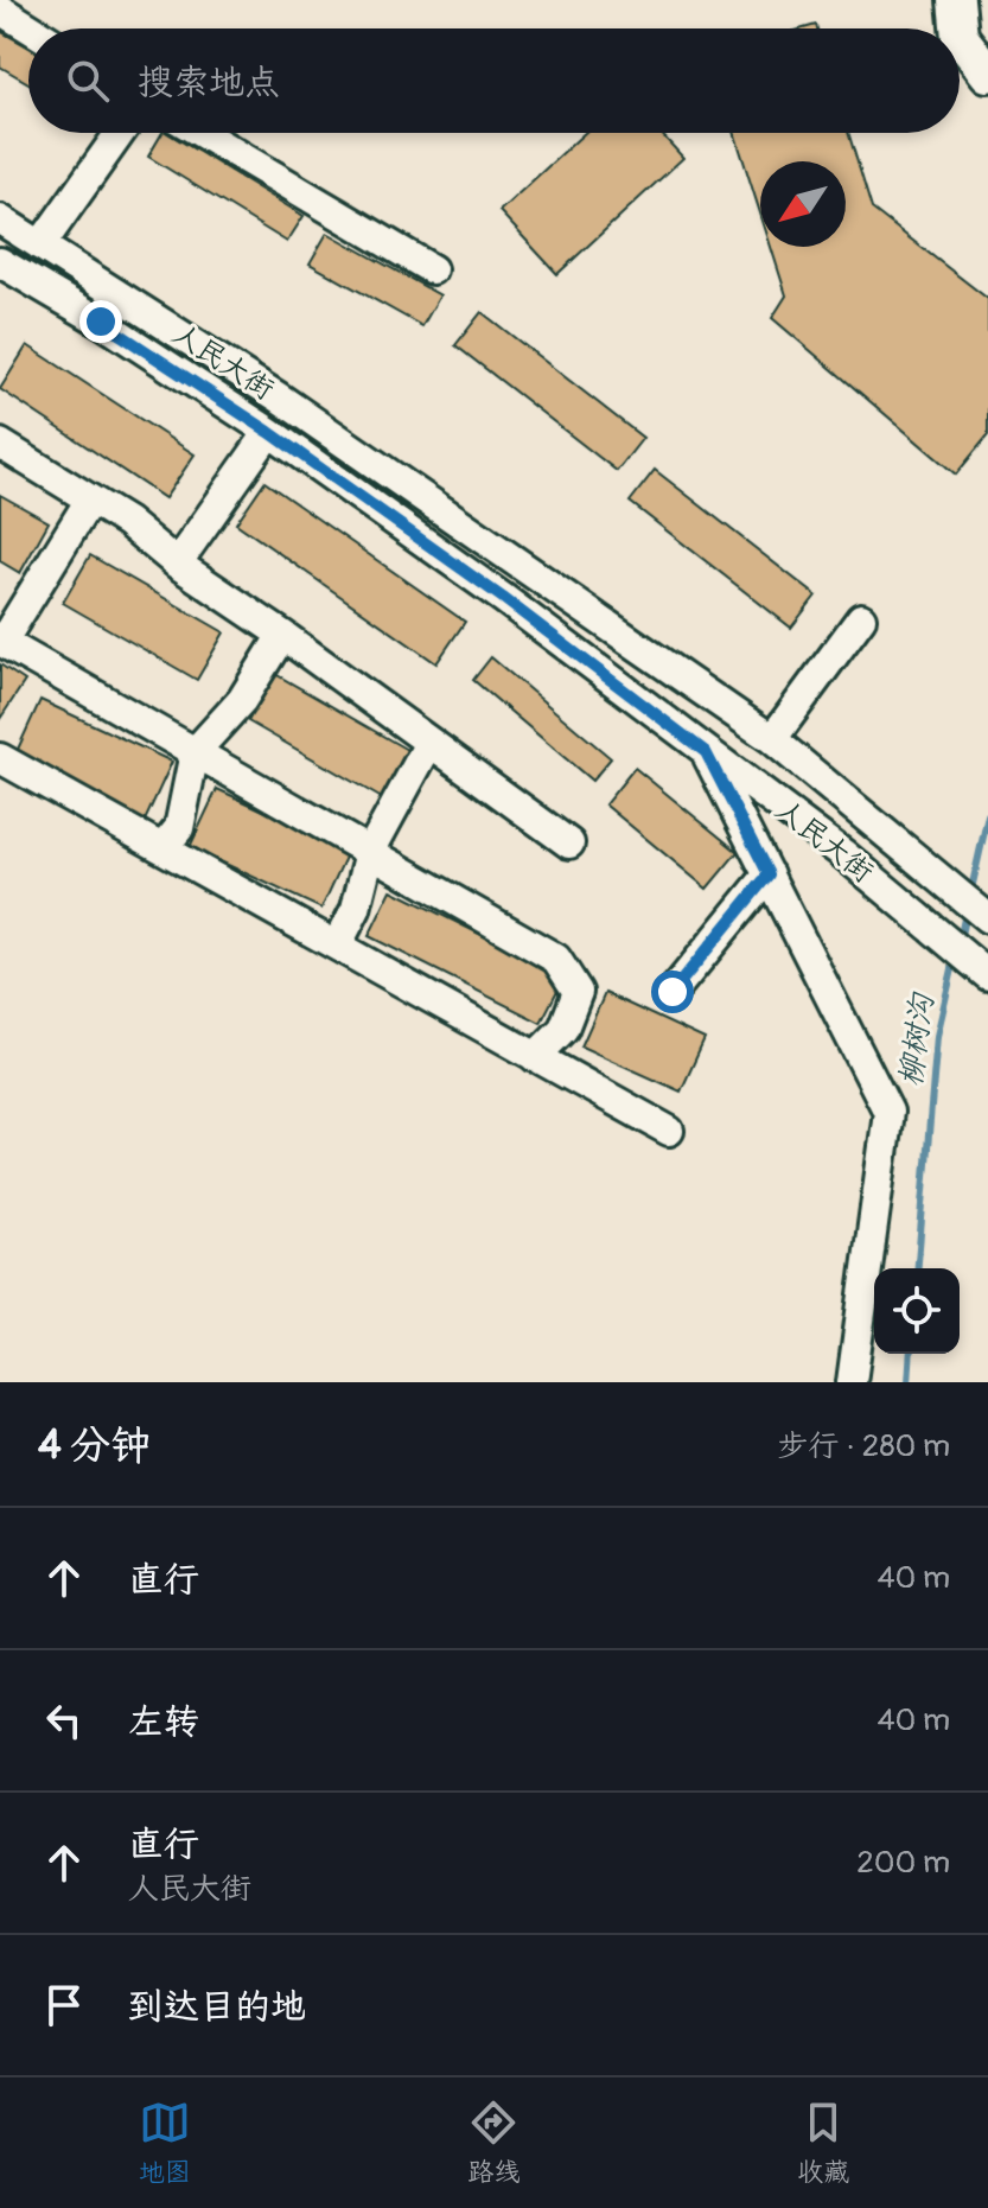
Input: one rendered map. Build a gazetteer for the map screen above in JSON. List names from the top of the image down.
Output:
{
  "streets": {
    "street": ["人民大街"]
  },
  "water": ["柳树沟"],
  "north": "bottom left",
  "page": {
    "search": "搜索地点",
    "heading": ["4 分钟", "步行 · 280 m"],
    "list": [
      ["直行", "40 m"],
      ["左转", "40 m"],
      ["直行", "人民大街", "200 m"],
      "到达目的地"
    ],
    "nav": ["地图", "路线", "收藏"]
  }
}
